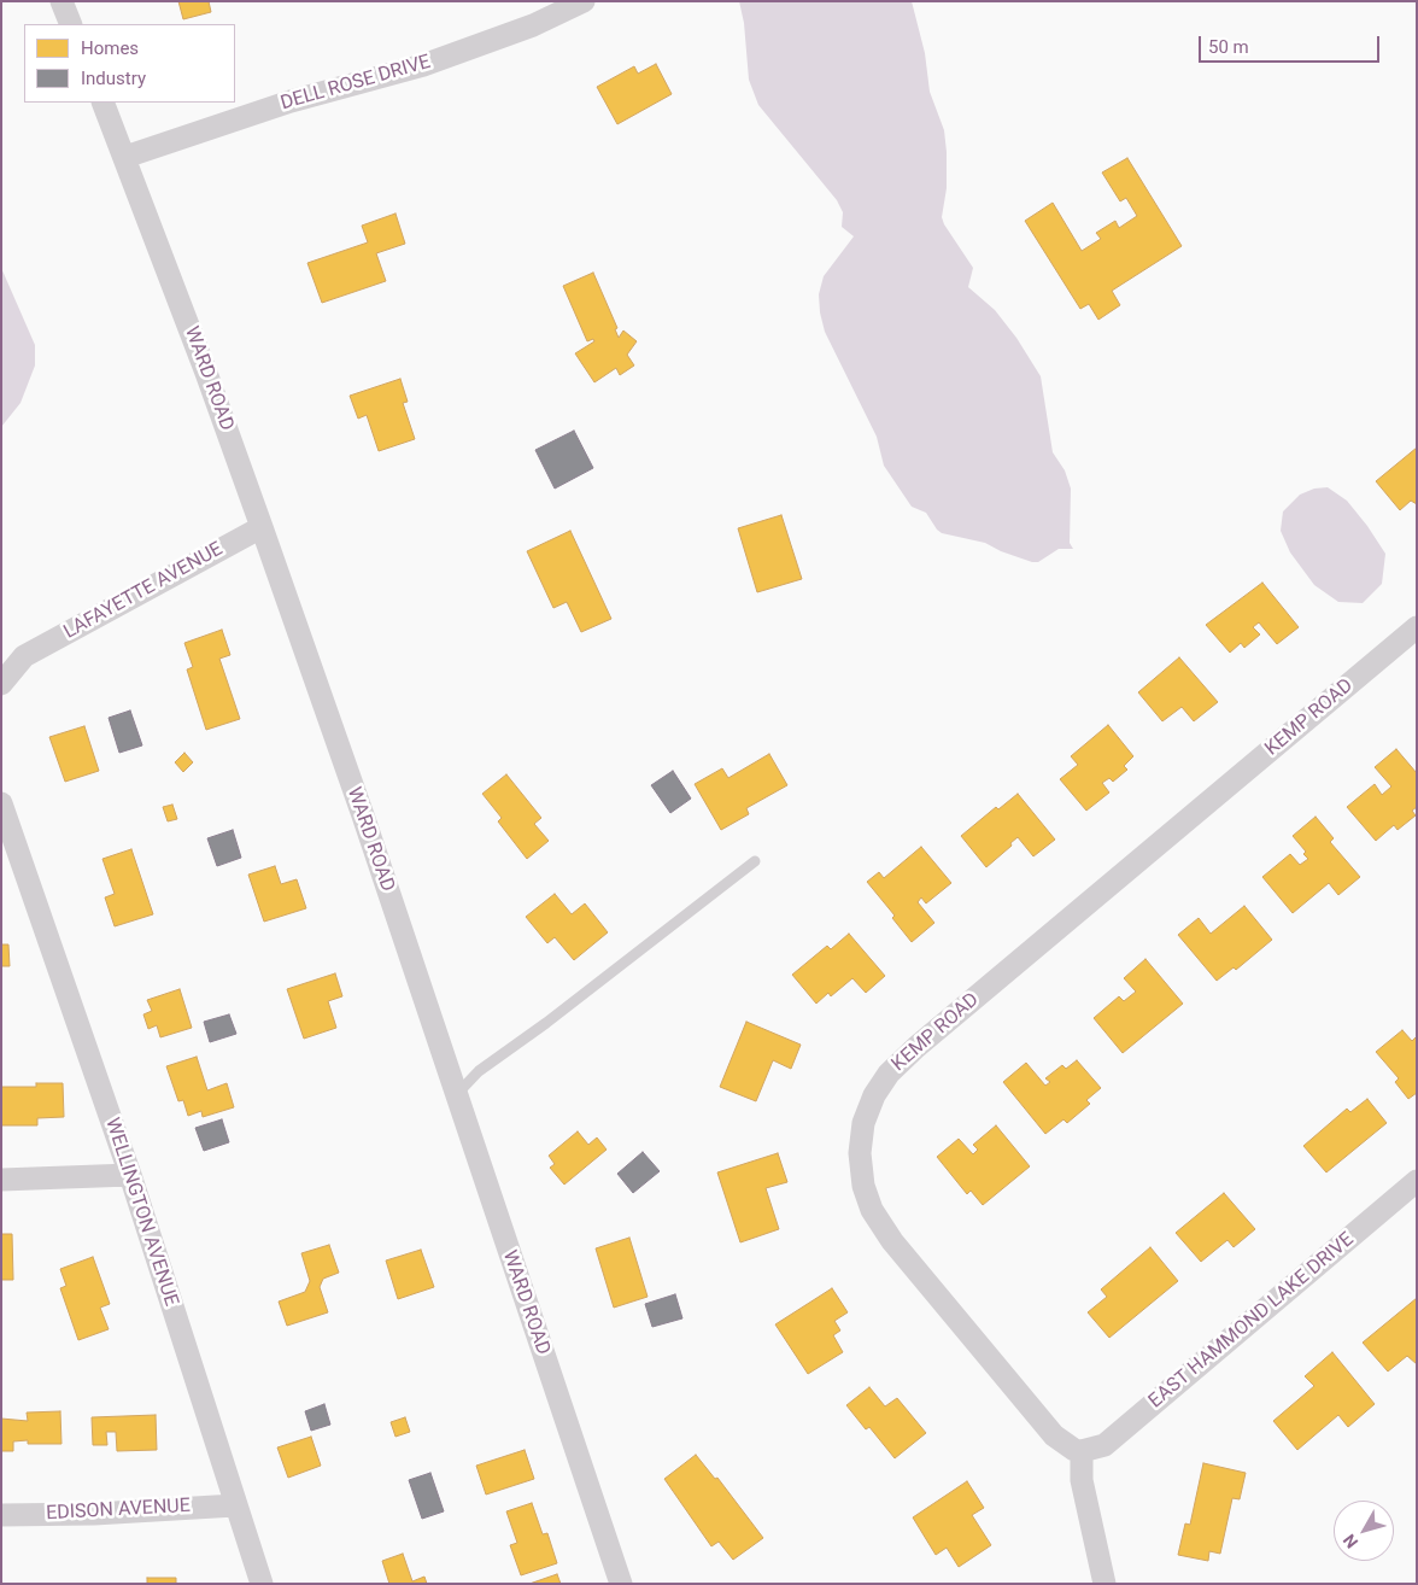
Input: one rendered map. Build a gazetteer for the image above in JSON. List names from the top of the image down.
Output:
{
  "streets": {
    "street": [
      "DELL ROSE DRIVE",
      "WARD ROAD",
      "LAFAYETTE AVENUE",
      "KEMP ROAD",
      "WELLINGTON AVENUE",
      "EAST HAMMOND LAKE DRIVE",
      "EDISON AVENUE"
    ]
  },
  "crossings": [
    ["DELL ROSE DRIVE", "WARD ROAD"],
    ["WARD ROAD", "LAFAYETTE AVENUE"],
    ["KEMP ROAD", "EAST HAMMOND LAKE DRIVE"],
    ["WELLINGTON AVENUE", "EDISON AVENUE"]
  ],
  "legend": ["Homes", "Industry"],
  "scale_bar": "50 m",
  "north": "bottom left"
}
